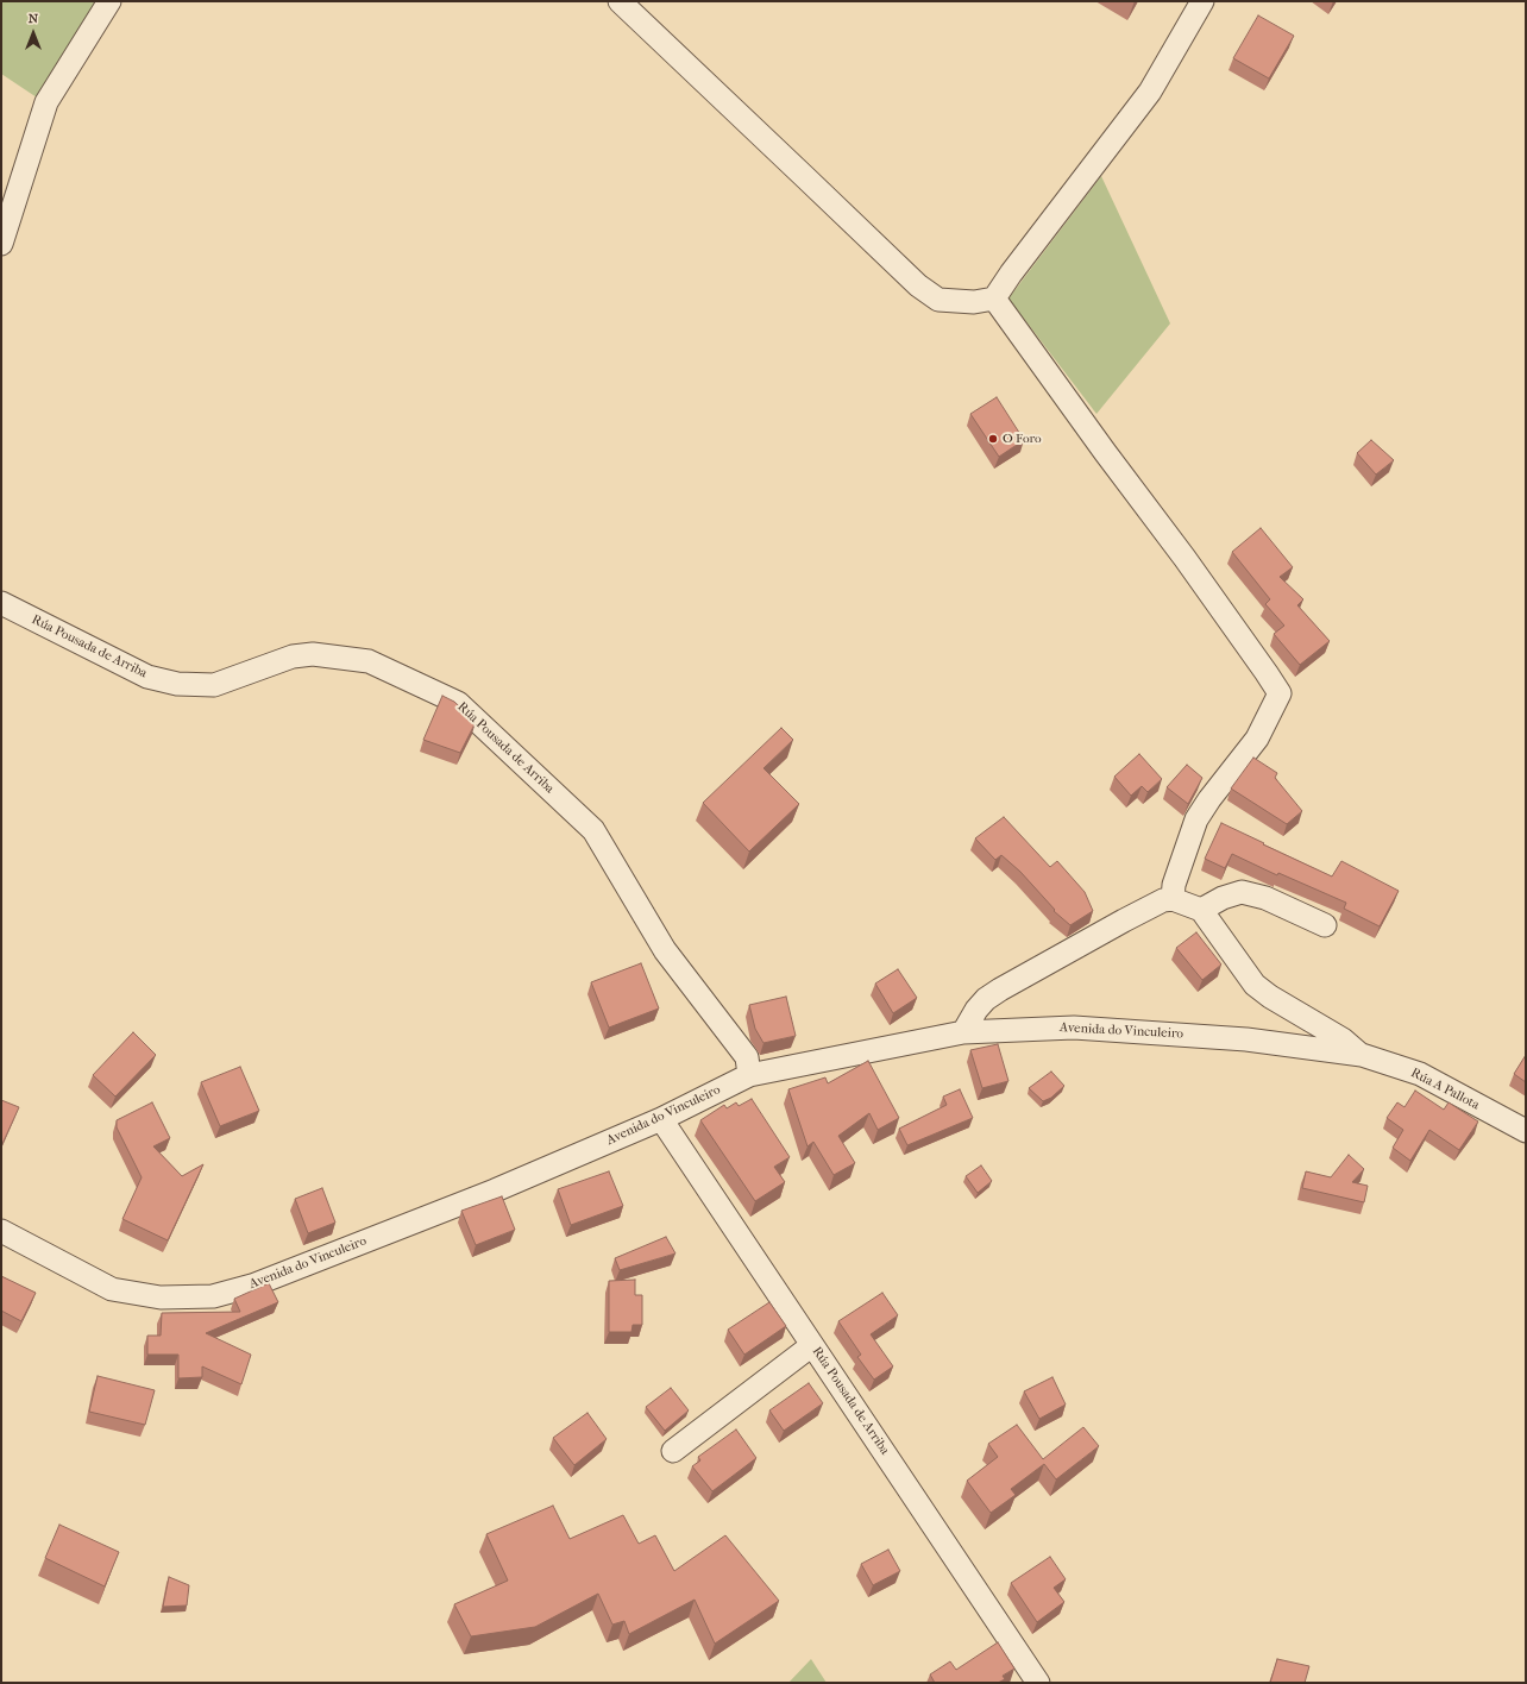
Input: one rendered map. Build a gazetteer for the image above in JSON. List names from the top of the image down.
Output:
{
  "streets": {
    "street": ["Rúa Pousada de Arriba", "Avenida do Vinculeiro", "Rúa A Pallota"]
  },
  "crossings": [
    ["Rúa Pousada de Arriba", "Avenida do Vinculeiro"],
    ["Avenida do Vinculeiro", "Rúa A Pallota"]
  ],
  "places": ["O Foro"],
  "north": "top"
}
